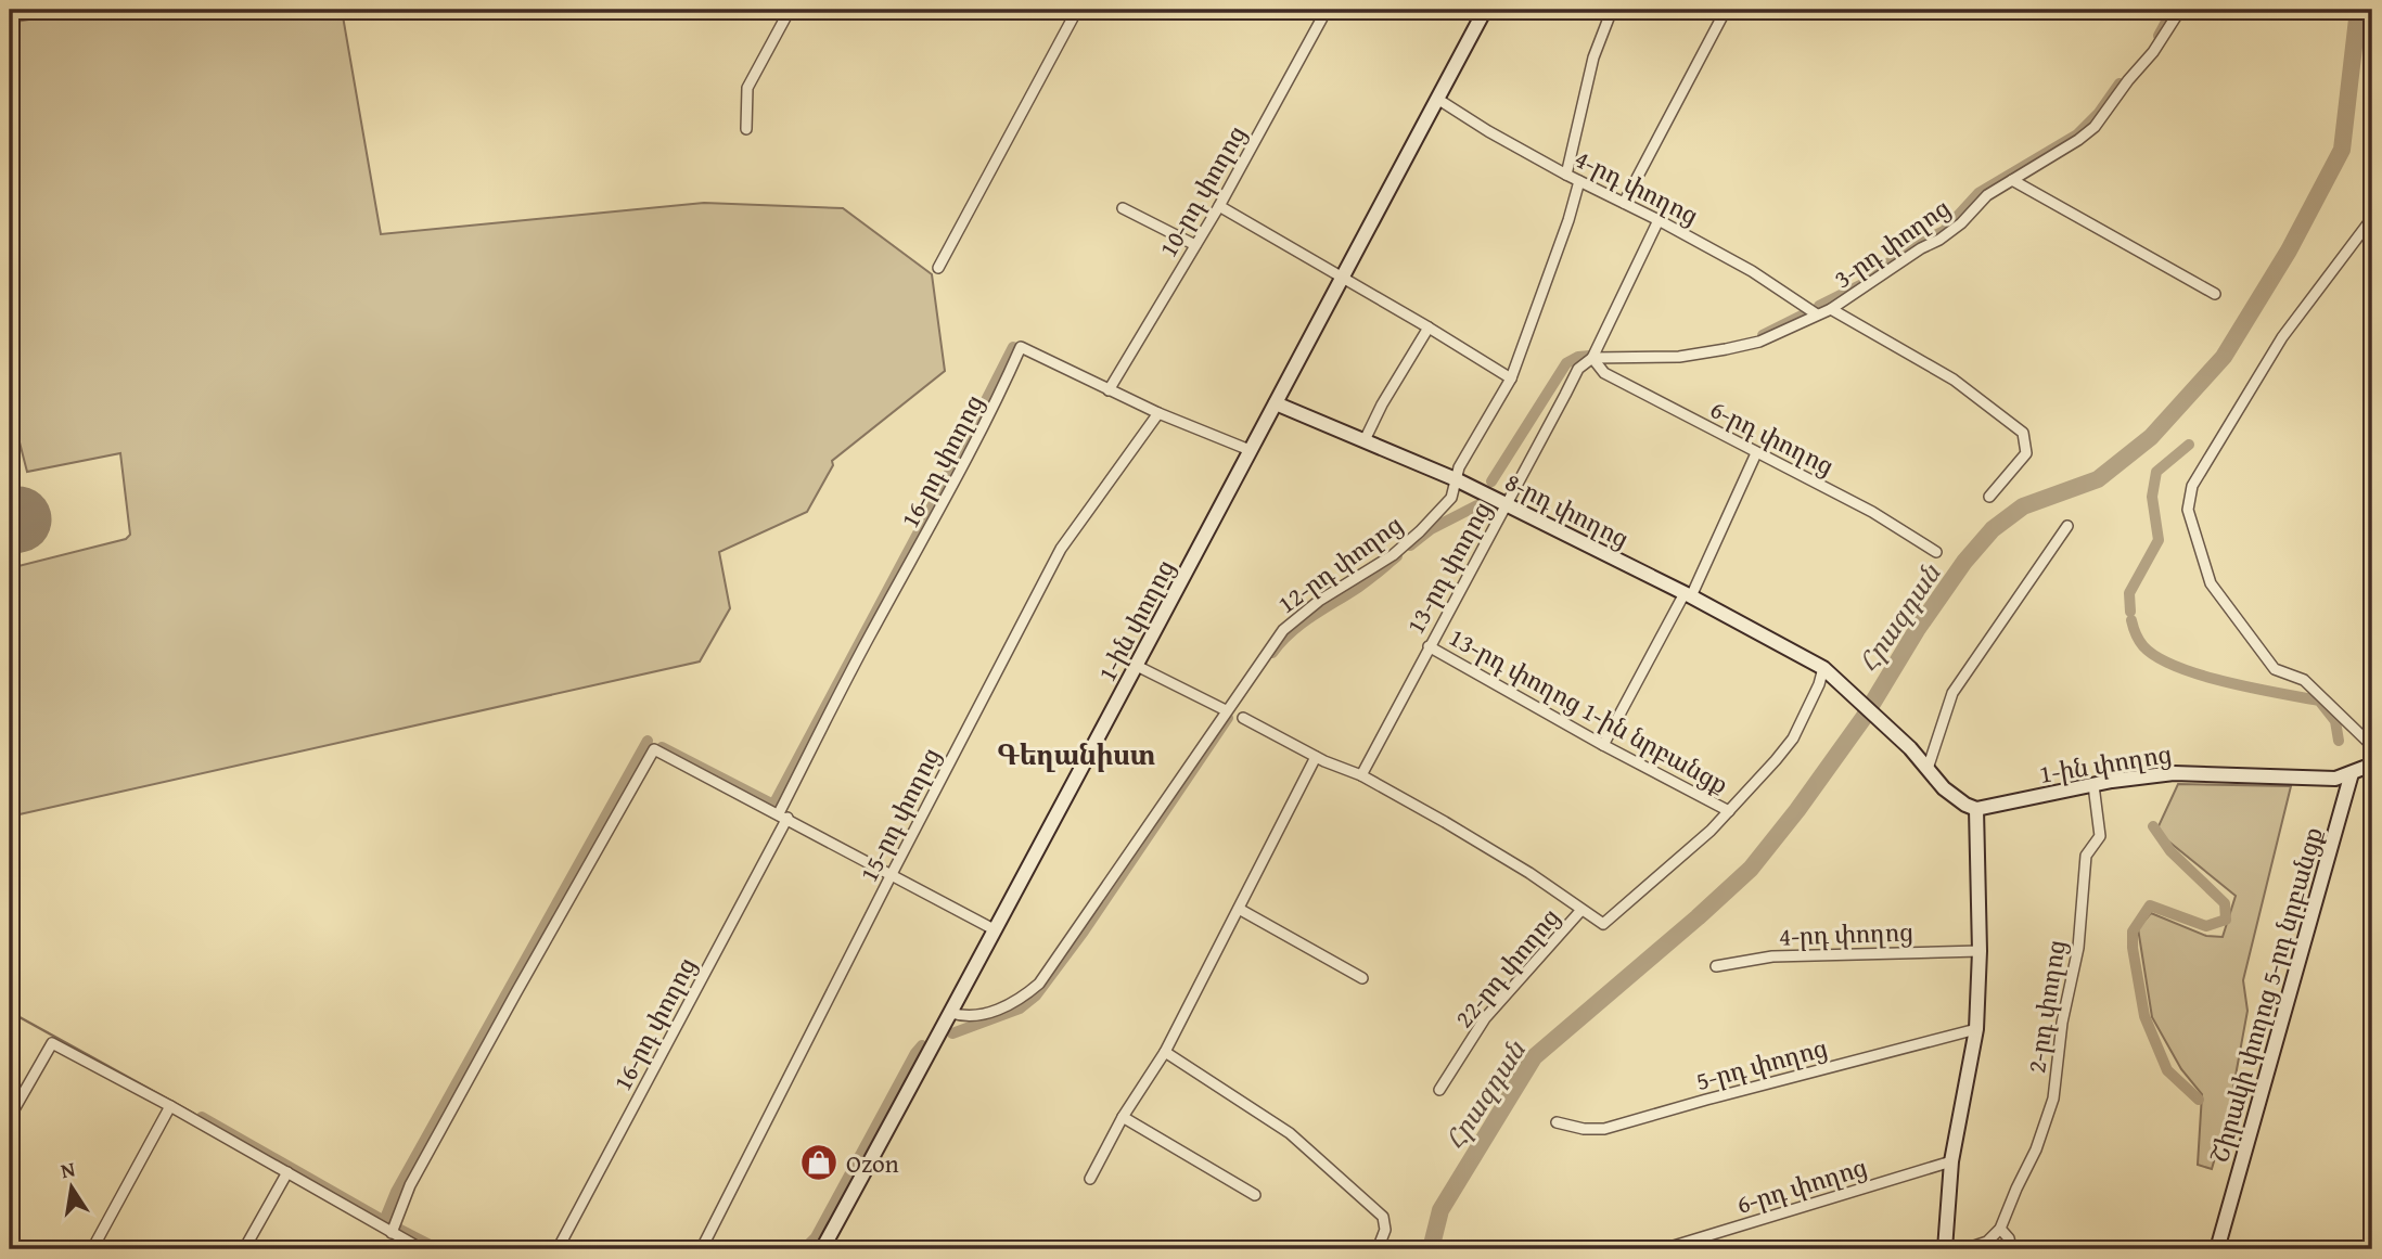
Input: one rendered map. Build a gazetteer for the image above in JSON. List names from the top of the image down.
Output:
{
  "streets": {
    "main road": ["8-րդ փողոց", "1-ին փողոց", "Շիրակի փողոց 5-րդ նրբանցք"],
    "street": [
      "4-րդ փողոց",
      "10-րդ փողոց",
      "3-րդ փողոց",
      "6-րդ փողոց",
      "16-րդ փողոց",
      "12-րդ փողոց",
      "13-րդ փողոց",
      "13-րդ փողոց 1-ին նրբանցք",
      "15-րդ փողոց",
      "22-րդ փողոց",
      "2-րդ փողոց",
      "5-րդ փողոց"
    ]
  },
  "crossings": [
    ["4-րդ փողոց", "3-րդ փողոց"],
    ["4-րդ փողոց", "12-րդ փողոց"],
    ["4-րդ փողոց", "13-րդ փողոց"],
    ["4-րդ փողոց", "1-ին փողոց"],
    ["10-րդ փողոց", "16-րդ փողոց"],
    ["3-րդ փողոց", "6-րդ փողոց"],
    ["3-րդ փողոց", "13-րդ փողոց"],
    ["6-րդ փողոց", "13-րդ փողոց"],
    ["16-րդ փողոց", "1-ին փողոց"],
    ["16-րդ փողոց", "15-րդ փողոց"],
    ["8-րդ փողոց", "12-րդ փողոց"],
    ["8-րդ փողոց", "13-րդ փողոց"],
    ["8-րդ փողոց", "1-ին փողոց"],
    ["12-րդ փողոց", "1-ին փողոց"],
    ["13-րդ փողոց", "13-րդ փողոց 1-ին նրբանցք"],
    ["1-ին փողոց", "Շիրակի փողոց 5-րդ նրբանցք"],
    ["1-ին փողոց", "2-րդ փողոց"]
  ],
  "districts": ["Գեղանիստ"],
  "water": ["Հրազդան"],
  "places": {
    "shop": ["Ozon"]
  },
  "north": "top"
}
